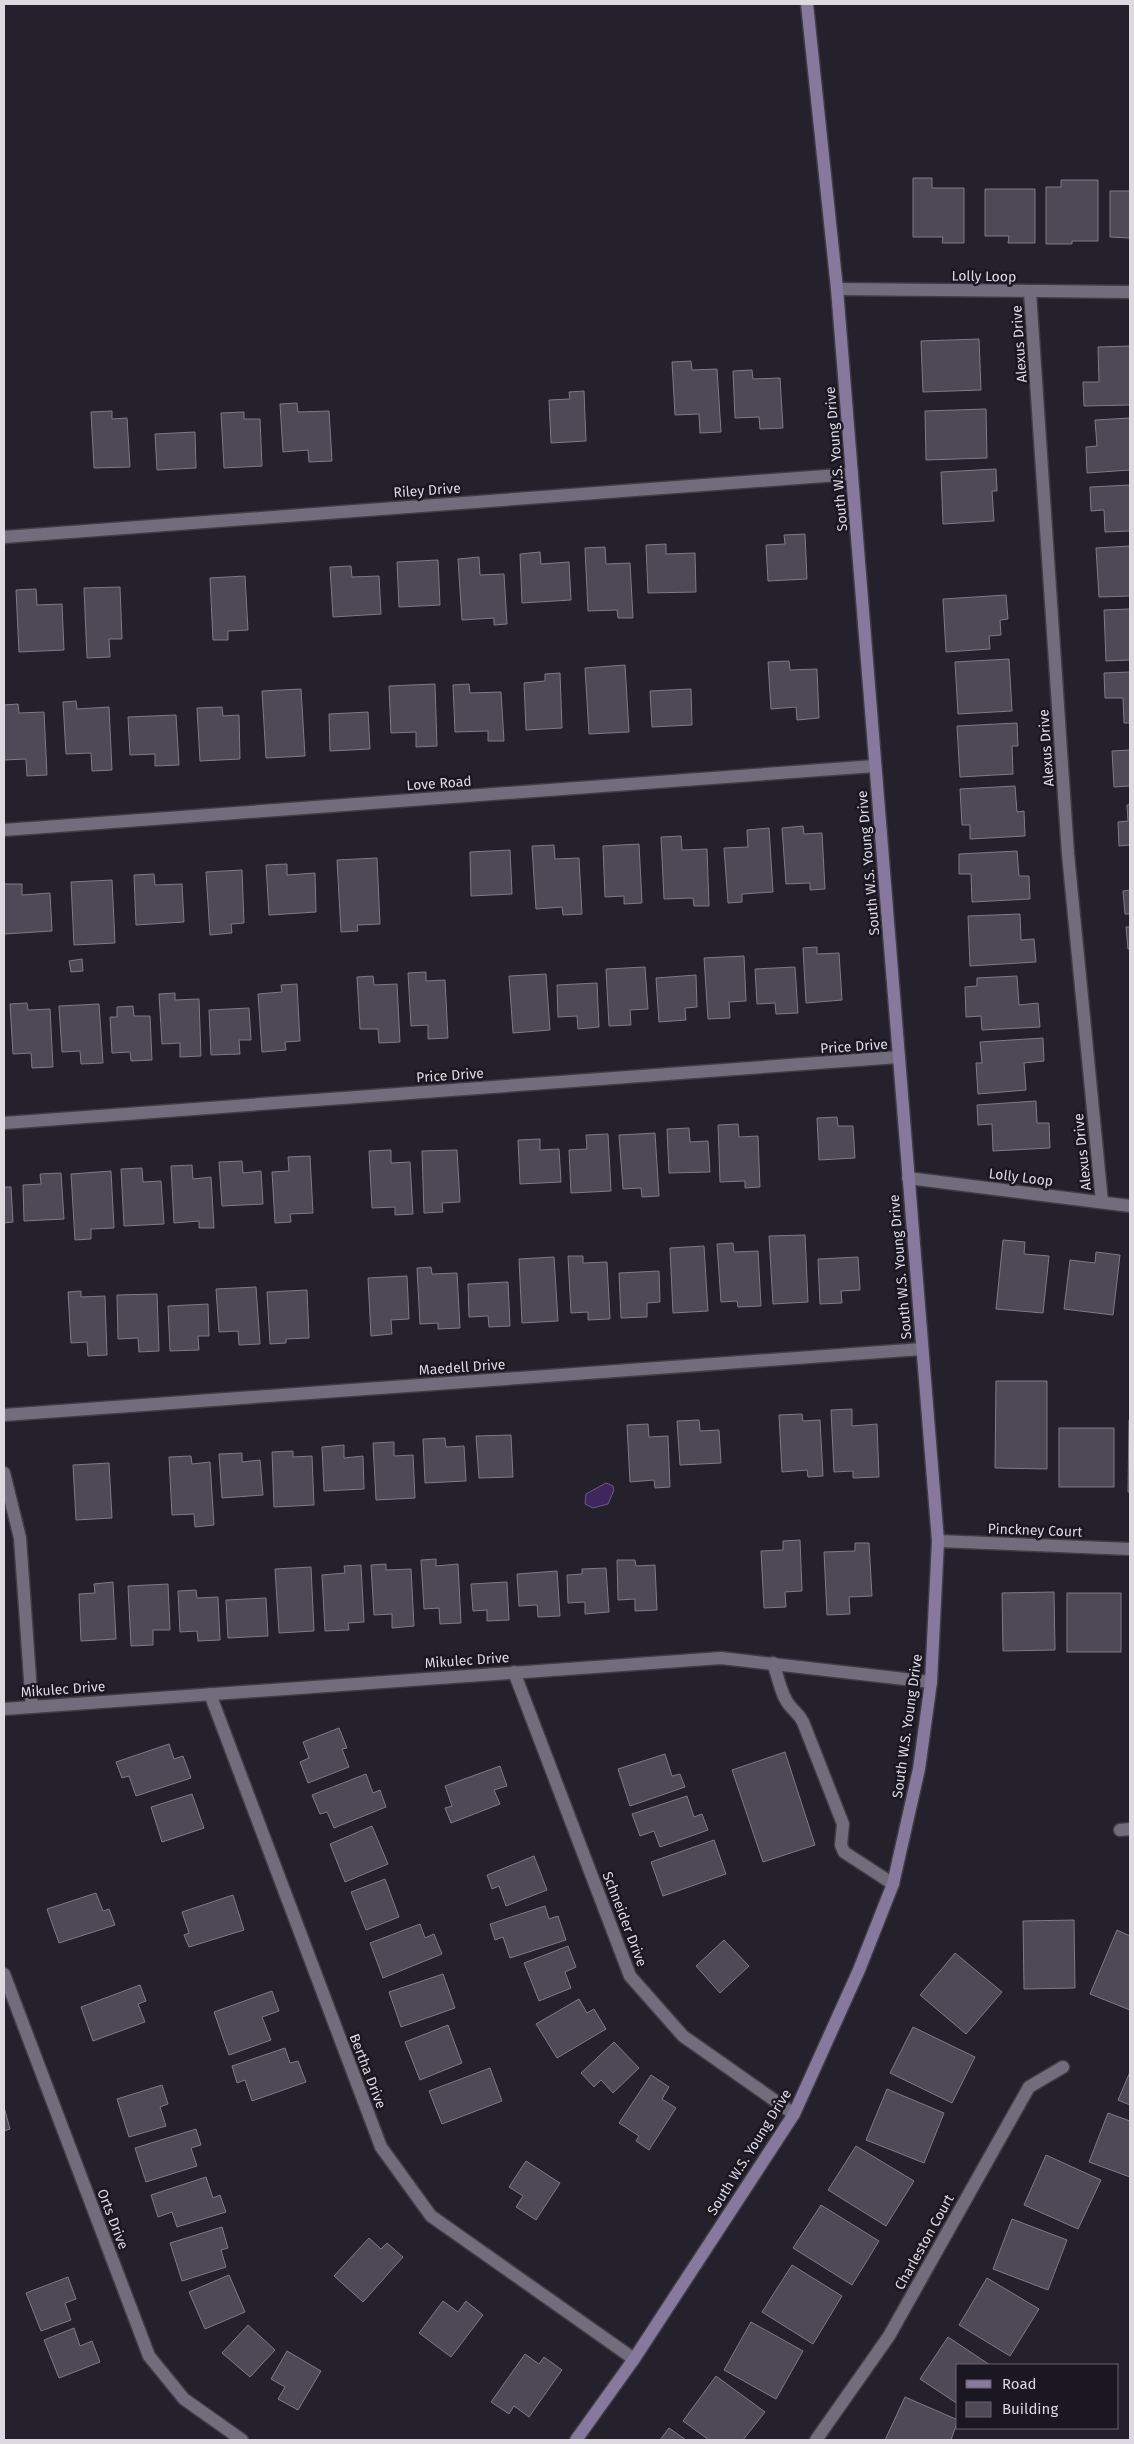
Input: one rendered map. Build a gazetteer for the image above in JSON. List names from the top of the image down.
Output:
{
  "streets": {
    "main road": ["South W.S. Young Drive"],
    "street": [
      "Lolly Loop",
      "Alexus Drive",
      "Riley Drive",
      "Love Road",
      "Price Drive",
      "Maedell Drive",
      "Pinckney Court",
      "Mikulec Drive",
      "Schneider Drive",
      "Bertha Drive",
      "Orts Drive",
      "Charleston Court"
    ]
  },
  "crossings": [
    ["Lolly Loop", "Alexus Drive"],
    ["Lolly Loop", "South W.S. Young Drive"],
    ["South W.S. Young Drive", "Riley Drive"],
    ["South W.S. Young Drive", "Love Road"],
    ["South W.S. Young Drive", "Price Drive"],
    ["South W.S. Young Drive", "Maedell Drive"],
    ["South W.S. Young Drive", "Pinckney Court"],
    ["South W.S. Young Drive", "Mikulec Drive"],
    ["South W.S. Young Drive", "Schneider Drive"],
    ["South W.S. Young Drive", "Bertha Drive"],
    ["Mikulec Drive", "Schneider Drive"],
    ["Mikulec Drive", "Bertha Drive"]
  ],
  "legend": ["Road", "Building"]
}
